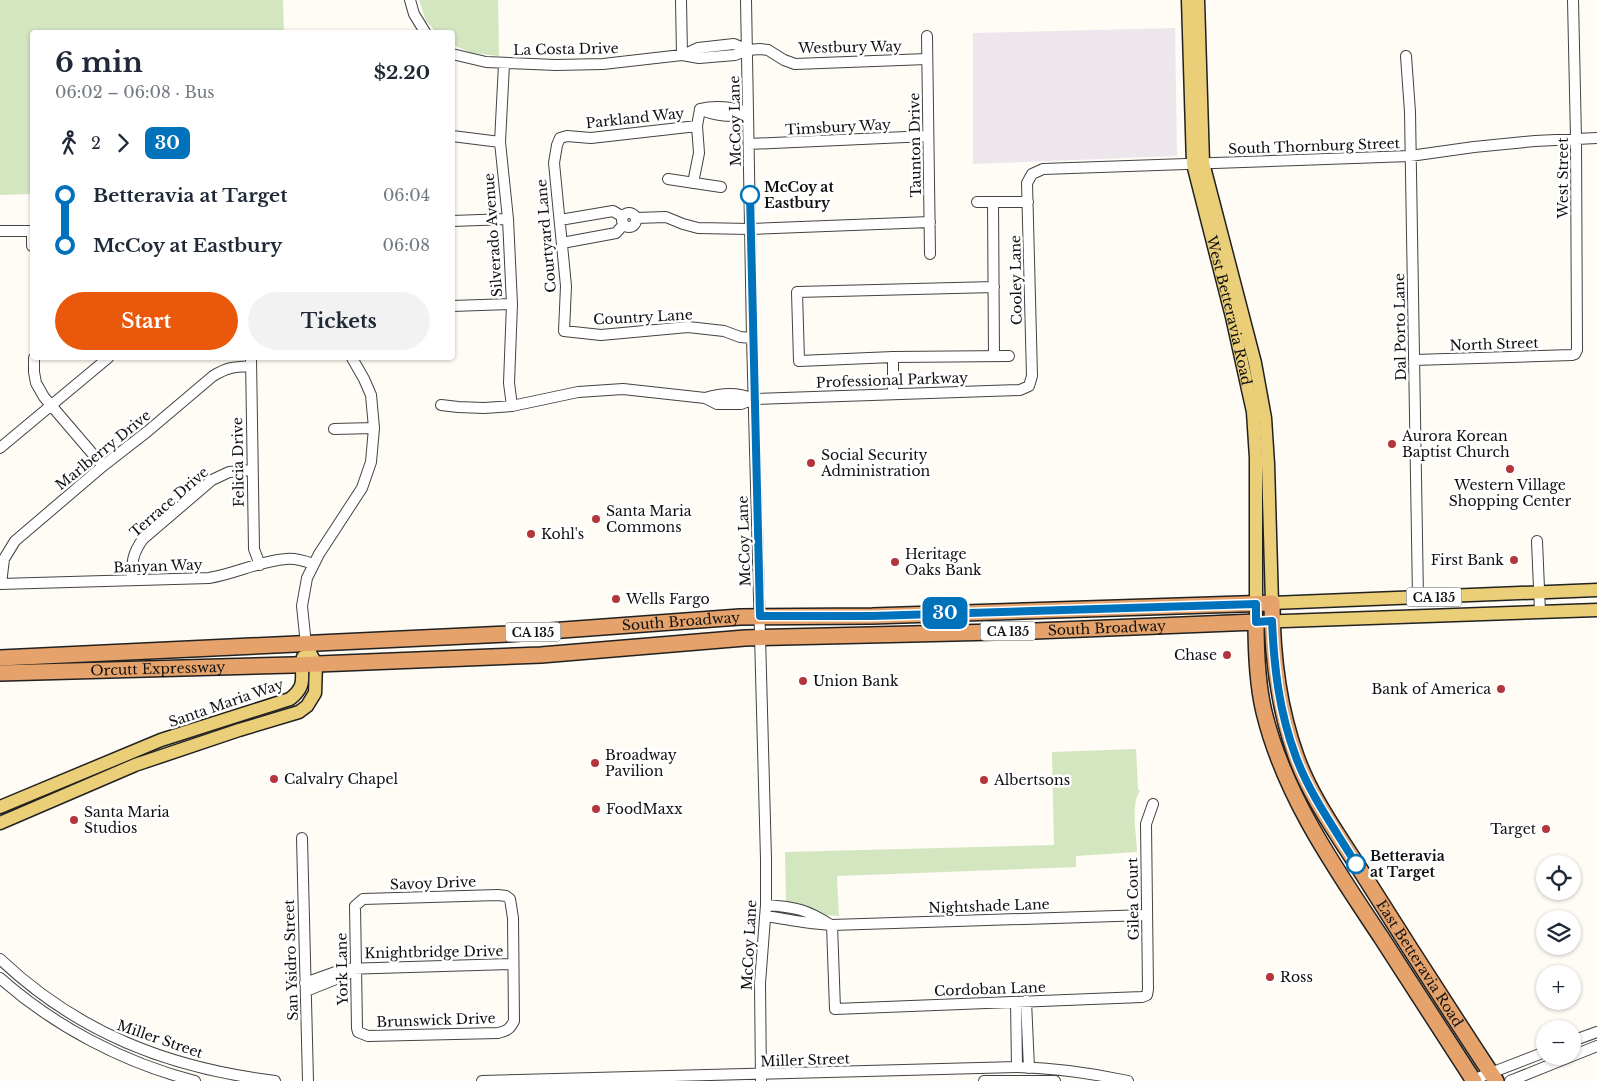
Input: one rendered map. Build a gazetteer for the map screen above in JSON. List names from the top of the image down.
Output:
{
  "streets": {
    "highway": [
      "West Betteravia Road",
      "CA 135",
      "South Broadway",
      "Orcutt Expressway",
      "East Betteravia Road"
    ],
    "main road": ["Santa Maria Way"],
    "street": [
      "Westbury Way",
      "La Costa Drive",
      "Parkland Way",
      "McCoy Lane",
      "Timsbury Way",
      "Taunton Drive",
      "South Thornburg Street",
      "West Street",
      "Silverado Avenue",
      "Courtyard Lane",
      "Cooley Lane",
      "Country Lane",
      "Dal Porto Lane",
      "North Street",
      "Professional Parkway",
      "Marlberry Drive",
      "Felicia Drive",
      "Terrace Drive",
      "Banyan Way",
      "Savoy Drive",
      "Gilea Court",
      "Nightshade Lane",
      "Knightbridge Drive",
      "San Ysidro Street",
      "York Lane",
      "Cordoban Lane",
      "Brunswick Drive",
      "Miller Street"
    ]
  },
  "crossings": [
    ["Westbury Way", "La Costa Drive"],
    ["Westbury Way", "McCoy Lane"],
    ["Westbury Way", "Taunton Drive"],
    ["La Costa Drive", "McCoy Lane"],
    ["La Costa Drive", "Silverado Avenue"],
    ["Parkland Way", "McCoy Lane"],
    ["Parkland Way", "Courtyard Lane"],
    ["McCoy Lane", "Timsbury Way"],
    ["McCoy Lane", "Country Lane"],
    ["McCoy Lane", "Professional Parkway"],
    ["McCoy Lane", "South Broadway"],
    ["McCoy Lane", "Miller Street"],
    ["Timsbury Way", "Taunton Drive"],
    ["South Thornburg Street", "West Street"],
    ["South Thornburg Street", "Cooley Lane"],
    ["South Thornburg Street", "West Betteravia Road"],
    ["South Thornburg Street", "Dal Porto Lane"],
    ["West Street", "North Street"],
    ["Silverado Avenue", "Professional Parkway"],
    ["Courtyard Lane", "Country Lane"],
    ["Cooley Lane", "Professional Parkway"],
    ["West Betteravia Road", "South Broadway"],
    ["West Betteravia Road", "East Betteravia Road"],
    ["Dal Porto Lane", "North Street"],
    ["Dal Porto Lane", "South Broadway"],
    ["Marlberry Drive", "Felicia Drive"],
    ["Marlberry Drive", "Banyan Way"],
    ["Felicia Drive", "Terrace Drive"],
    ["Felicia Drive", "Banyan Way"],
    ["Terrace Drive", "Banyan Way"],
    ["South Broadway", "Orcutt Expressway"],
    ["South Broadway", "Santa Maria Way"],
    ["South Broadway", "East Betteravia Road"],
    ["Orcutt Expressway", "Santa Maria Way"],
    ["Savoy Drive", "Knightbridge Drive"],
    ["Savoy Drive", "York Lane"],
    ["Savoy Drive", "Brunswick Drive"],
    ["Gilea Court", "Nightshade Lane"],
    ["Gilea Court", "Cordoban Lane"],
    ["Nightshade Lane", "Cordoban Lane"],
    ["Knightbridge Drive", "San Ysidro Street"],
    ["Knightbridge Drive", "York Lane"],
    ["Knightbridge Drive", "Brunswick Drive"],
    ["York Lane", "Brunswick Drive"]
  ],
  "places": [
    "McCoy at Eastbury",
    "Aurora Korean Baptist Church",
    "Social Security Administration",
    "Western Village Shopping Center",
    "Santa Maria Commons",
    "Kohl's",
    "First Bank",
    "Heritage Oaks Bank",
    "Wells Fargo",
    "Chase",
    "Union Bank",
    "Bank of America",
    "Broadway Pavilion",
    "Calvalry Chapel",
    "Albertsons",
    "FoodMaxx",
    "Santa Maria Studios",
    "Target",
    "Betteravia at Target",
    "Ross"
  ],
  "lines": ["bus line 30"],
  "page": {
    "on_map": "30",
    "heading": ["6 min", "06:02 – 06:08 · Bus", "$2.20"],
    "legs": ["2", "30"],
    "list": [
      {
        "name": "Betteravia at Target",
        "value": "06:04"
      },
      {
        "name": "McCoy at Eastbury",
        "value": "06:08"
      }
    ],
    "buttons": ["Start", "Tickets"],
    "map_buttons": ["+", "−"]
  }
}
